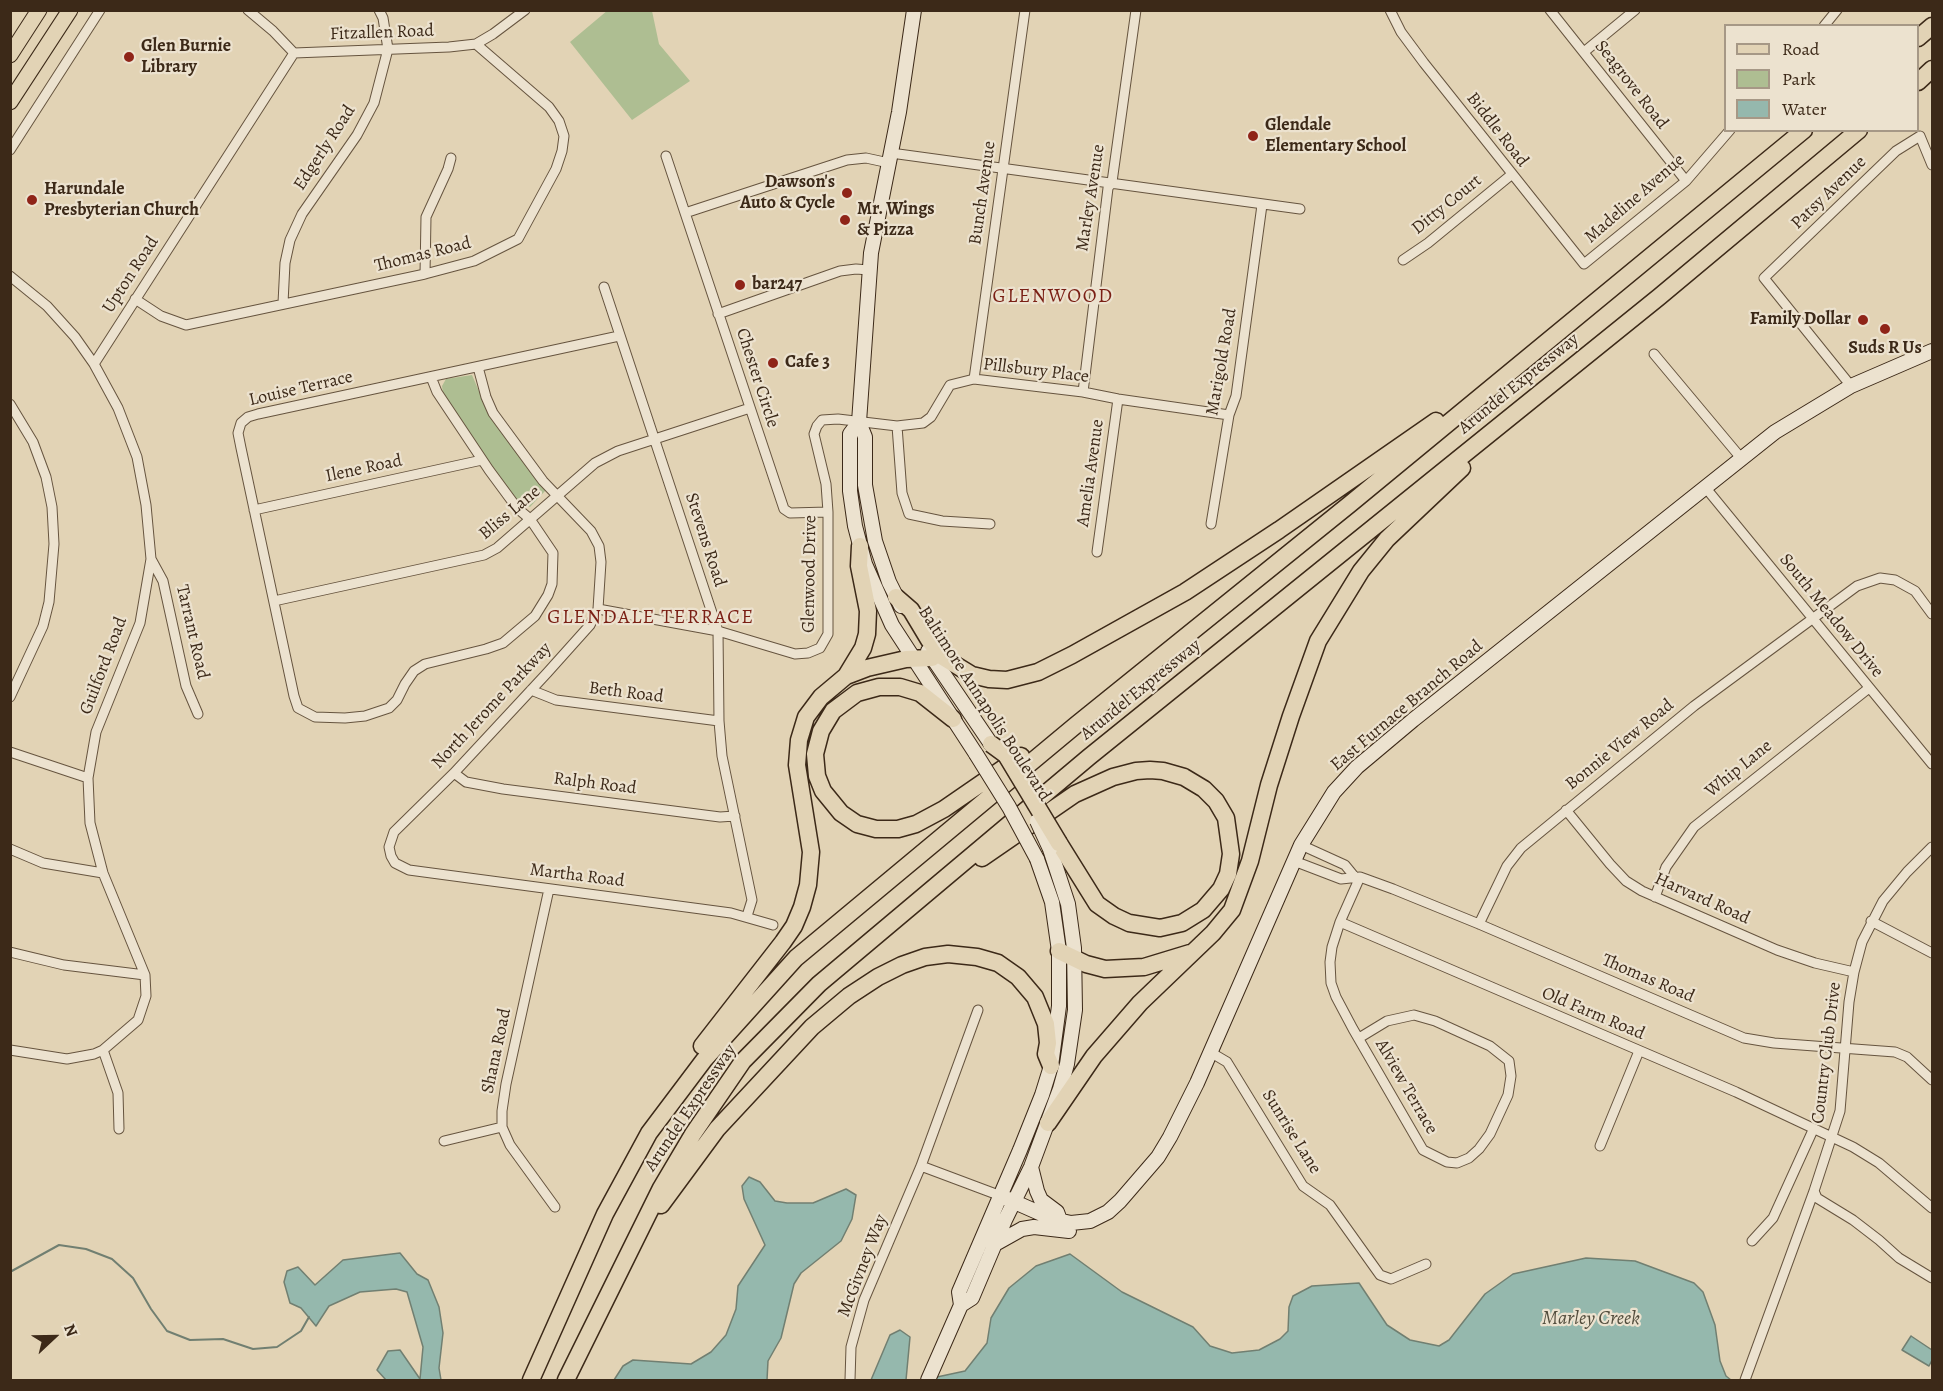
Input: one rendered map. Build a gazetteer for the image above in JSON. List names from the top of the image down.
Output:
{
  "streets": {
    "highway": ["Arundel Expressway"],
    "main road": ["Baltimore Annapolis Boulevard", "East Furnace Branch Road"],
    "street": [
      "Fitzallen Road",
      "Seagrove Road",
      "Biddle Road",
      "Edgerly Road",
      "Bunch Avenue",
      "Patsy Avenue",
      "Marley Avenue",
      "Madeline Avenue",
      "Ditty Court",
      "Thomas Road",
      "Upton Road",
      "Marigold Road",
      "Pillsbury Place",
      "Chester Circle",
      "Louise Terrace",
      "Ilene Road",
      "Amelia Avenue",
      "Bliss Lane",
      "Stevens Road",
      "Glenwood Drive",
      "South Meadow Drive",
      "Tarrant Road",
      "Guilford Road",
      "Beth Road",
      "North Jerome Parkway",
      "Bonnie View Road",
      "Whip Lane",
      "Ralph Road",
      "Martha Road",
      "Harvard Road",
      "Old Farm Road",
      "Shana Road",
      "Country Club Drive",
      "Alview Terrace",
      "Sunrise Lane",
      "McGivney Way"
    ]
  },
  "crossings": [
    ["Fitzallen Road", "Edgerly Road"],
    ["Fitzallen Road", "Thomas Road"],
    ["Fitzallen Road", "Upton Road"],
    ["Seagrove Road", "Madeline Avenue"],
    ["Biddle Road", "Madeline Avenue"],
    ["Biddle Road", "Ditty Court"],
    ["Edgerly Road", "Thomas Road"],
    ["Bunch Avenue", "Pillsbury Place"],
    ["Patsy Avenue", "East Furnace Branch Road"],
    ["Marley Avenue", "Pillsbury Place"],
    ["Thomas Road", "Upton Road"],
    ["Thomas Road", "East Furnace Branch Road"],
    ["Thomas Road", "Bonnie View Road"],
    ["Thomas Road", "Country Club Drive"],
    ["Thomas Road", "Alview Terrace"],
    ["Upton Road", "Guilford Road"],
    ["Marigold Road", "Pillsbury Place"],
    ["Pillsbury Place", "Amelia Avenue"],
    ["Pillsbury Place", "Glenwood Drive"],
    ["Pillsbury Place", "Baltimore Annapolis Boulevard"],
    ["Chester Circle", "Bliss Lane"],
    ["Chester Circle", "Glenwood Drive"],
    ["Louise Terrace", "Ilene Road"],
    ["Louise Terrace", "Bliss Lane"],
    ["Louise Terrace", "Stevens Road"],
    ["Louise Terrace", "North Jerome Parkway"],
    ["Bliss Lane", "Stevens Road"],
    ["Bliss Lane", "North Jerome Parkway"],
    ["Stevens Road", "Glenwood Drive"],
    ["Stevens Road", "Beth Road"],
    ["Stevens Road", "Ralph Road"],
    ["Stevens Road", "Martha Road"],
    ["Glenwood Drive", "Baltimore Annapolis Boulevard"],
    ["Glenwood Drive", "North Jerome Parkway"],
    ["South Meadow Drive", "East Furnace Branch Road"],
    ["South Meadow Drive", "Bonnie View Road"],
    ["South Meadow Drive", "Whip Lane"],
    ["Tarrant Road", "Guilford Road"],
    ["Beth Road", "North Jerome Parkway"],
    ["Baltimore Annapolis Boulevard", "East Furnace Branch Road"],
    ["North Jerome Parkway", "Ralph Road"],
    ["North Jerome Parkway", "Martha Road"],
    ["East Furnace Branch Road", "Sunrise Lane"],
    ["Bonnie View Road", "Harvard Road"],
    ["Whip Lane", "Harvard Road"],
    ["Martha Road", "Shana Road"],
    ["Harvard Road", "Country Club Drive"],
    ["Old Farm Road", "Country Club Drive"],
    ["Old Farm Road", "Alview Terrace"]
  ],
  "districts": ["GLENWOOD", "GLENDALE TERRACE"],
  "water": ["Marley Creek"],
  "places": [
    "Glen Burnie Library",
    "Glendale Elementary School",
    "Dawson's Auto & Cycle",
    "Harundale Presbyterian Church",
    "Mr. Wings & Pizza",
    "bar247",
    "Family Dollar",
    "Suds R Us",
    "Cafe 3"
  ],
  "legend": ["Road", "Park", "Water"],
  "north": "right"
}
